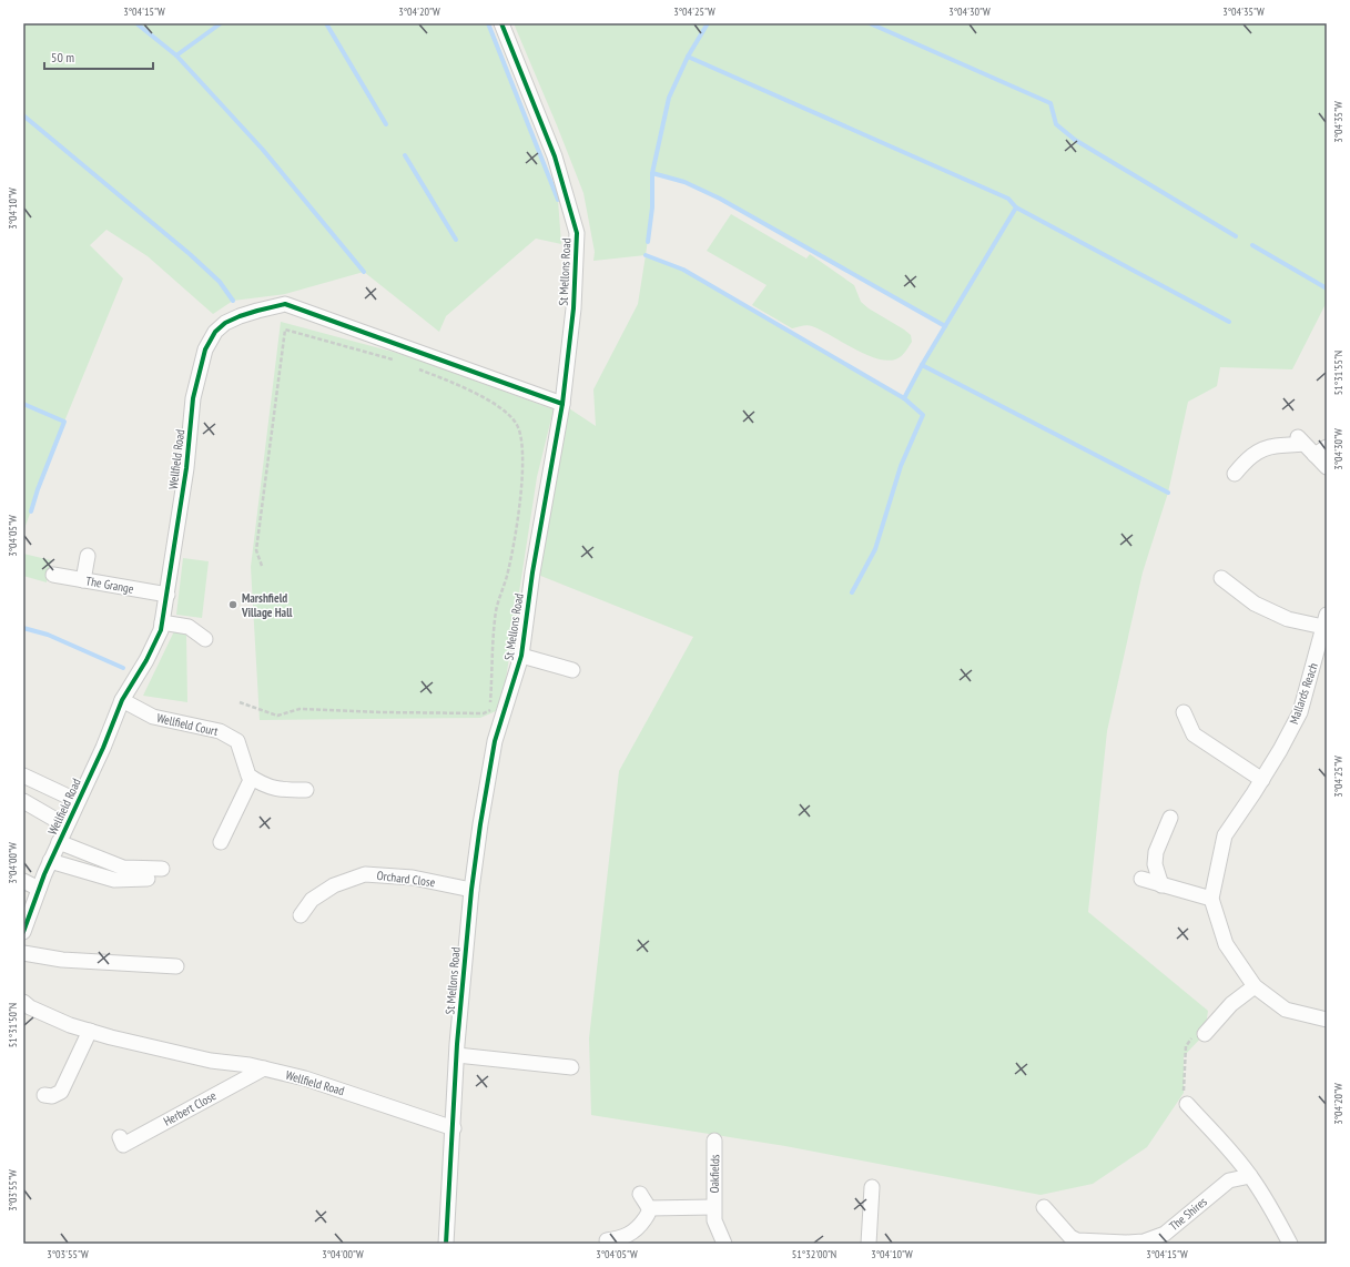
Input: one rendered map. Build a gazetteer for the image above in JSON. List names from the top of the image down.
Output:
{
  "streets": {
    "street": [
      "St Mellons Road",
      "Wellfield Road",
      "The Grange",
      "Mallards Reach",
      "Wellfield Court",
      "Orchard Close",
      "Herbert Close",
      "Oakfields",
      "The Shires"
    ]
  },
  "crossings": [
    ["St Mellons Road", "Wellfield Road"],
    ["St Mellons Road", "Orchard Close"],
    ["Wellfield Road", "The Grange"],
    ["Wellfield Road", "Wellfield Court"],
    ["Wellfield Road", "Herbert Close"]
  ],
  "places": ["Marshfield Village Hall"],
  "scale_bar": "50 m",
  "coordinates": [
    "3°04'15\"W",
    "3°04'20\"W",
    "3°04'25\"W",
    "3°04'30\"W",
    "3°04'35\"W",
    "3°04'10\"W",
    "51°31'55\"N",
    "3°04'05\"W",
    "3°04'00\"W",
    "51°31'50\"N",
    "3°03'55\"W",
    "51°32'00\"N"
  ]
}
